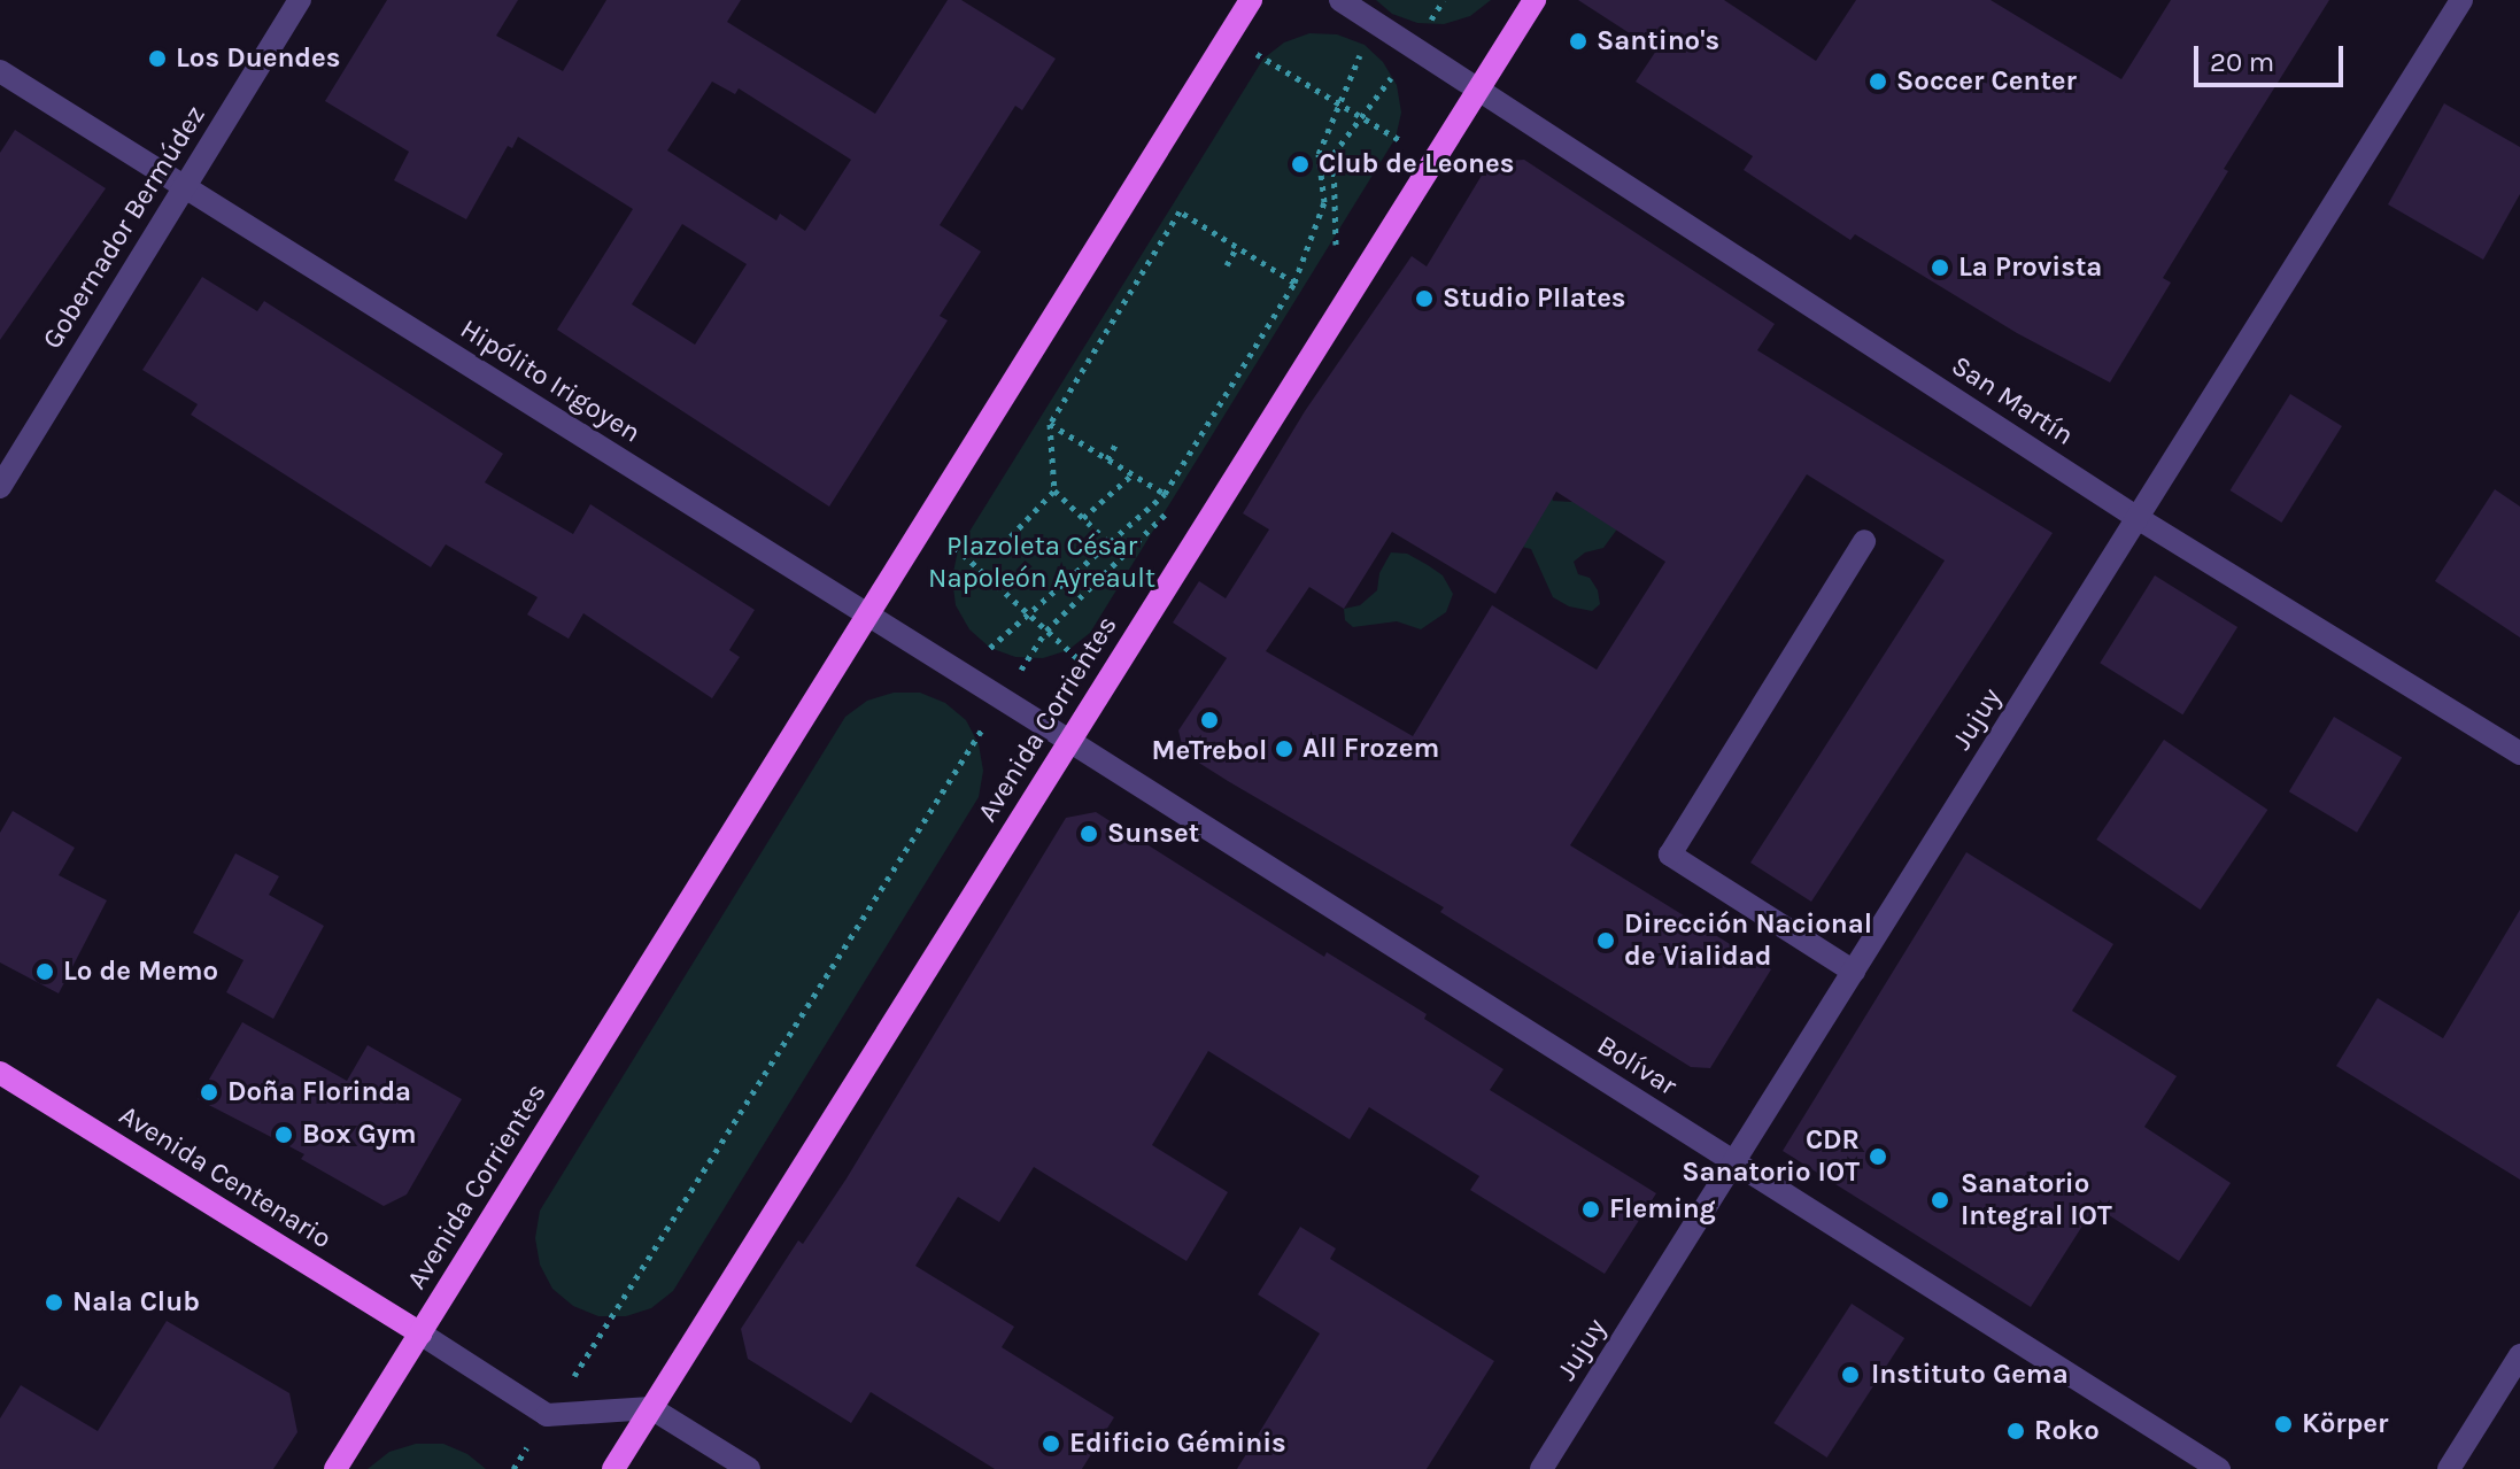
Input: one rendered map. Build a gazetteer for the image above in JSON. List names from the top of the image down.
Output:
{
  "streets": {
    "main road": ["Avenida Corrientes", "Avenida Centenario"],
    "street": [
      "Gobernador Bermúdez",
      "Hipólito Irigoyen",
      "San Martín",
      "Jujuy",
      "Bolívar"
    ]
  },
  "crossings": [
    ["Gobernador Bermúdez", "Hipólito Irigoyen"],
    ["Hipólito Irigoyen", "Avenida Corrientes"],
    ["Hipólito Irigoyen", "Bolívar"],
    ["San Martín", "Avenida Corrientes"],
    ["San Martín", "Jujuy"],
    ["Avenida Corrientes", "Bolívar"],
    ["Avenida Corrientes", "Avenida Centenario"],
    ["Jujuy", "Bolívar"]
  ],
  "parks": ["Plazoleta César Napoleón Ayreault"],
  "places": [
    "Santino's",
    "Los Duendes",
    "Soccer Center",
    "Club de Leones",
    "La Provista",
    "Studio PIlates",
    "MeTrebol",
    "All Frozem",
    "Sunset",
    "Dirección Nacional de Vialidad",
    "Lo de Memo",
    "Doña Florinda",
    "Box Gym",
    "CDR Sanatorio IOT",
    "Sanatorio Integral IOT",
    "Fleming",
    "Nala Club",
    "Instituto Gema",
    "Körper",
    "Roko",
    "Edificio Géminis"
  ],
  "scale_bar": "20 m"
}
